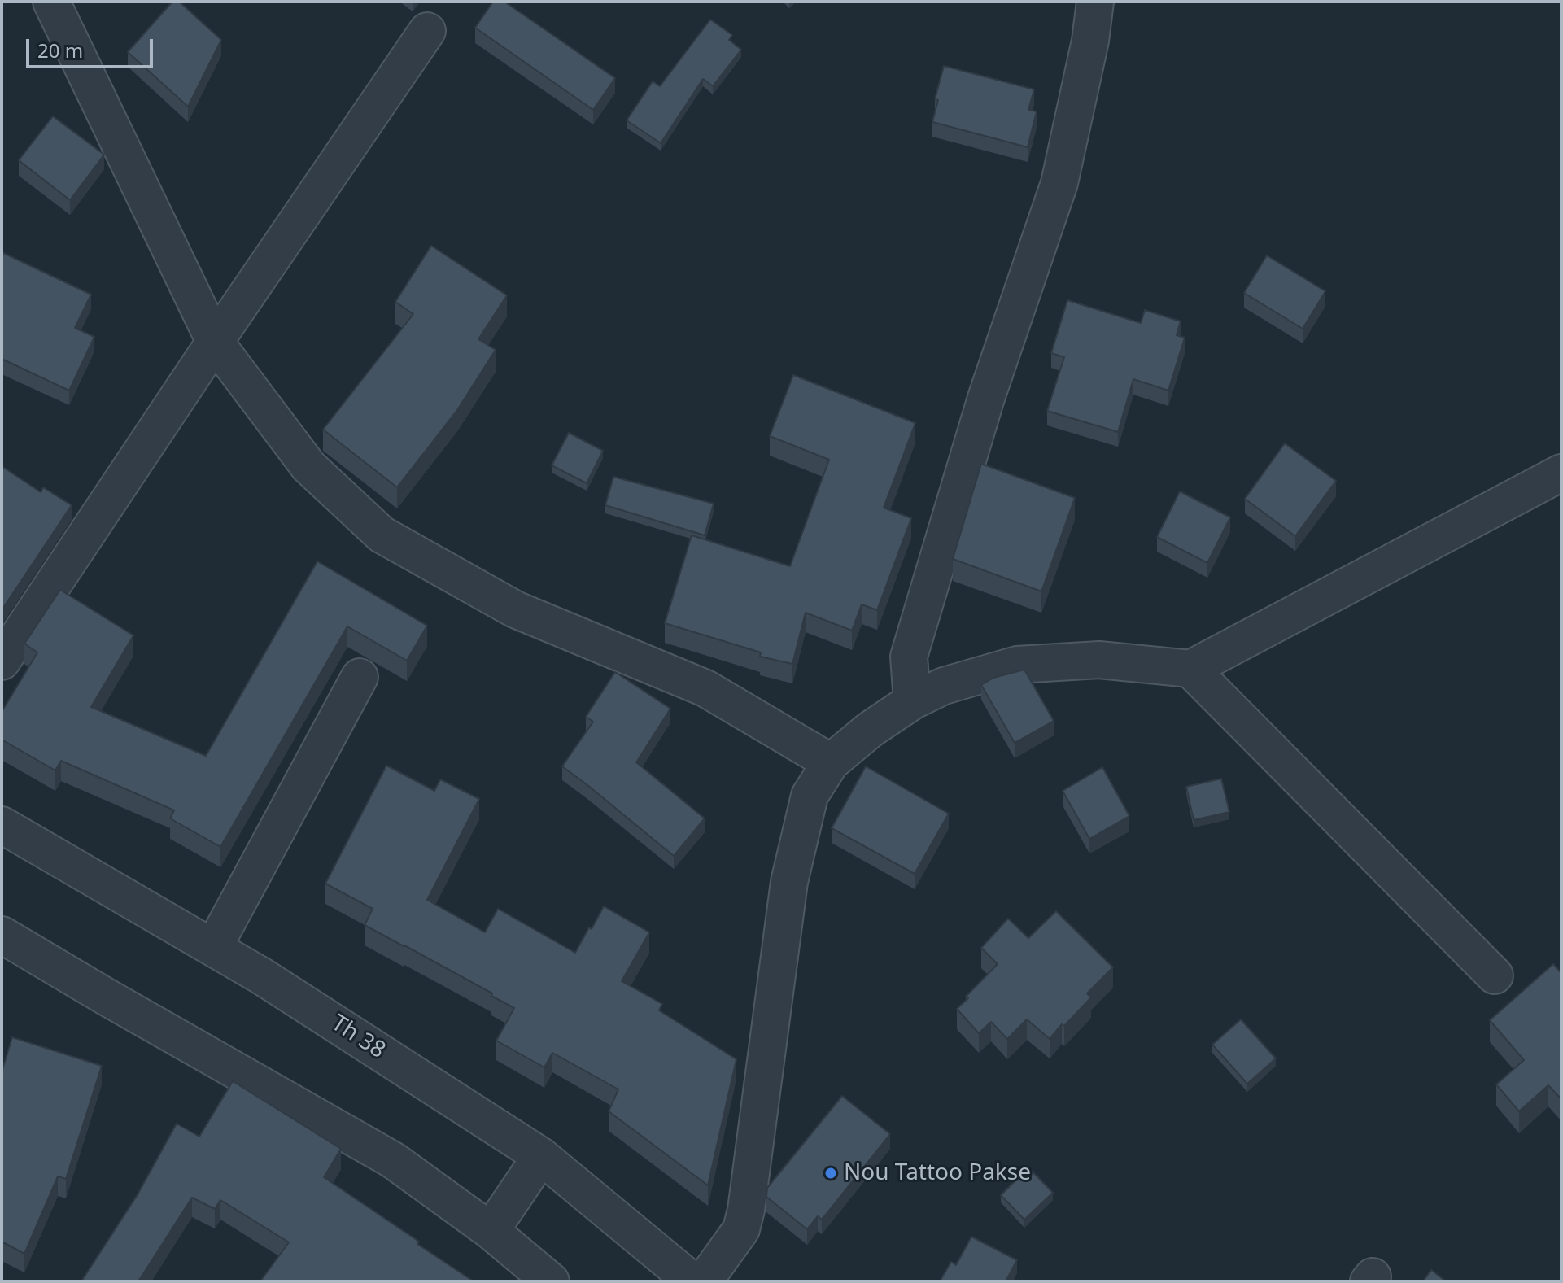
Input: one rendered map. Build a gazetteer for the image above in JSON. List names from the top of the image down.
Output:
{
  "streets": {
    "street": ["Th 38"]
  },
  "places": ["Nou Tattoo Pakse"],
  "scale_bar": "20 m"
}
